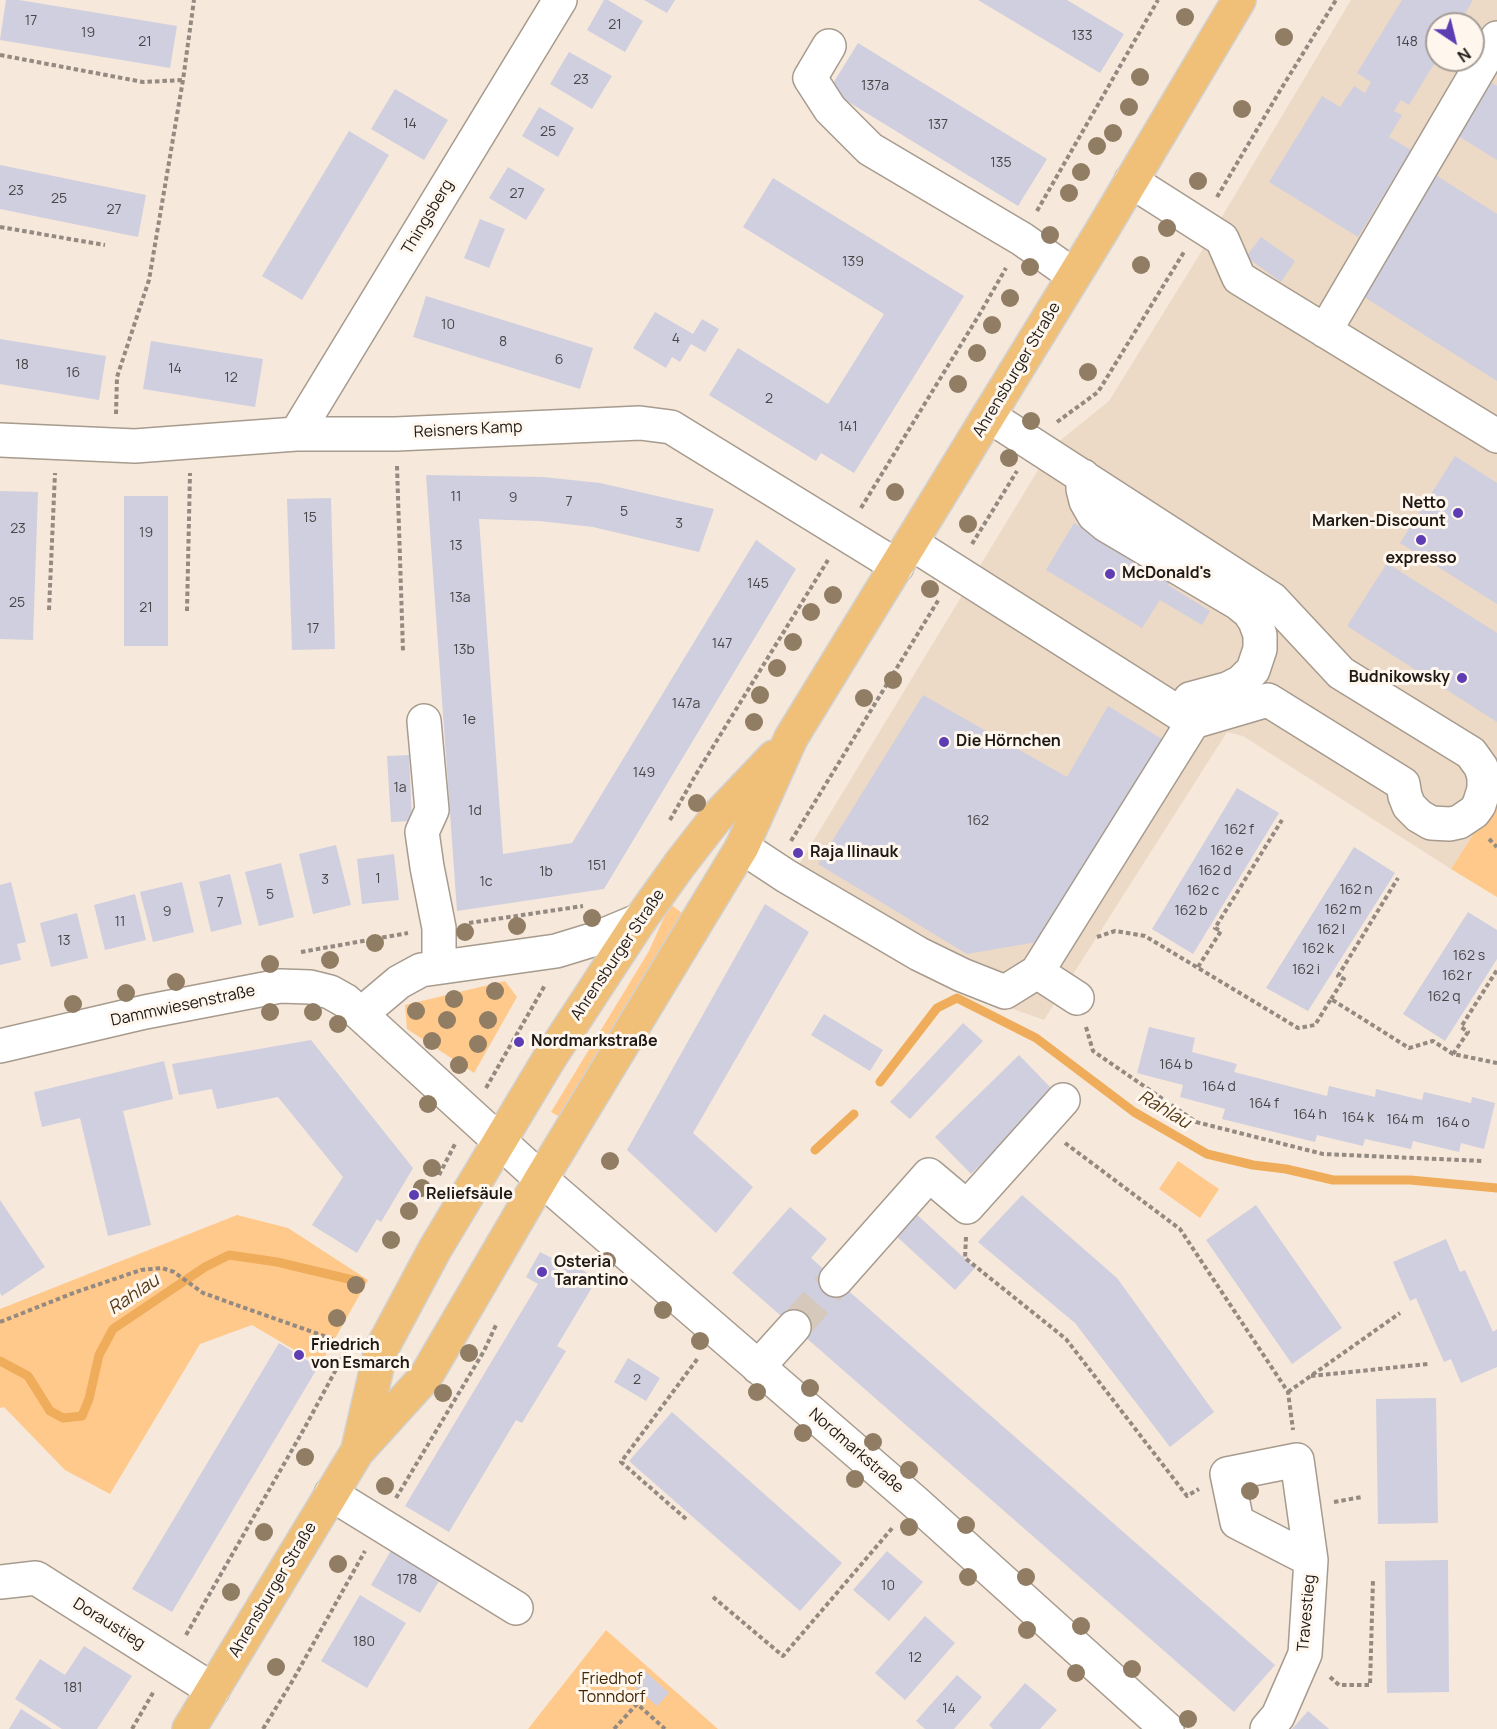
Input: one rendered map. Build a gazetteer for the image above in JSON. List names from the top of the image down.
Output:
{
  "streets": {
    "main road": ["Ahrensburger Straße"],
    "street": [
      "Thingsberg",
      "Reisners Kamp",
      "Dammwiesenstraße",
      "Nordmarkstraße",
      "Travestieg",
      "Doraustieg"
    ]
  },
  "crossings": [
    ["Thingsberg", "Reisners Kamp"],
    ["Ahrensburger Straße", "Reisners Kamp"],
    ["Ahrensburger Straße", "Dammwiesenstraße"],
    ["Ahrensburger Straße", "Nordmarkstraße"],
    ["Ahrensburger Straße", "Doraustieg"],
    ["Dammwiesenstraße", "Nordmarkstraße"]
  ],
  "water": ["Rahlau"],
  "parks": ["Friedhof Tonndorf"],
  "places": [
    "Netto Marken-Discount",
    "expresso",
    "McDonald's",
    "Budnikowsky",
    "Die Hörnchen",
    "Raja Ilinauk",
    "Nordmarkstraße",
    "Reliefsäule",
    "Osteria Tarantino",
    "Friedrich von Esmarch"
  ],
  "house_numbers": [
    "17",
    "21",
    "19",
    "133",
    "21",
    "148",
    "23",
    "137a",
    "14",
    "137",
    "25",
    "135",
    "23",
    "27",
    "25",
    "27",
    "139",
    "10",
    "4",
    "8",
    "6",
    "18",
    "14",
    "16",
    "12",
    "2",
    "141",
    "11",
    "9",
    "7",
    "5",
    "15",
    "3",
    "23",
    "19",
    "13",
    "145",
    "13a",
    "25",
    "21",
    "17",
    "147",
    "13b",
    "147a",
    "1e",
    "149",
    "1a",
    "1d",
    "162",
    "162 f",
    "162 e",
    "151",
    "162 d",
    "1b",
    "1",
    "3",
    "1c",
    "162 n",
    "162 c",
    "5",
    "7",
    "162 m",
    "162 b",
    "9",
    "11",
    "162 l",
    "13",
    "162 k",
    "162 s",
    "162 i",
    "162 r",
    "162 q",
    "164 b",
    "164 d",
    "164 f",
    "164 h",
    "164 k",
    "164 m",
    "164 o",
    "2",
    "178",
    "10",
    "180",
    "12",
    "181",
    "14"
  ],
  "north": "bottom right"
}
